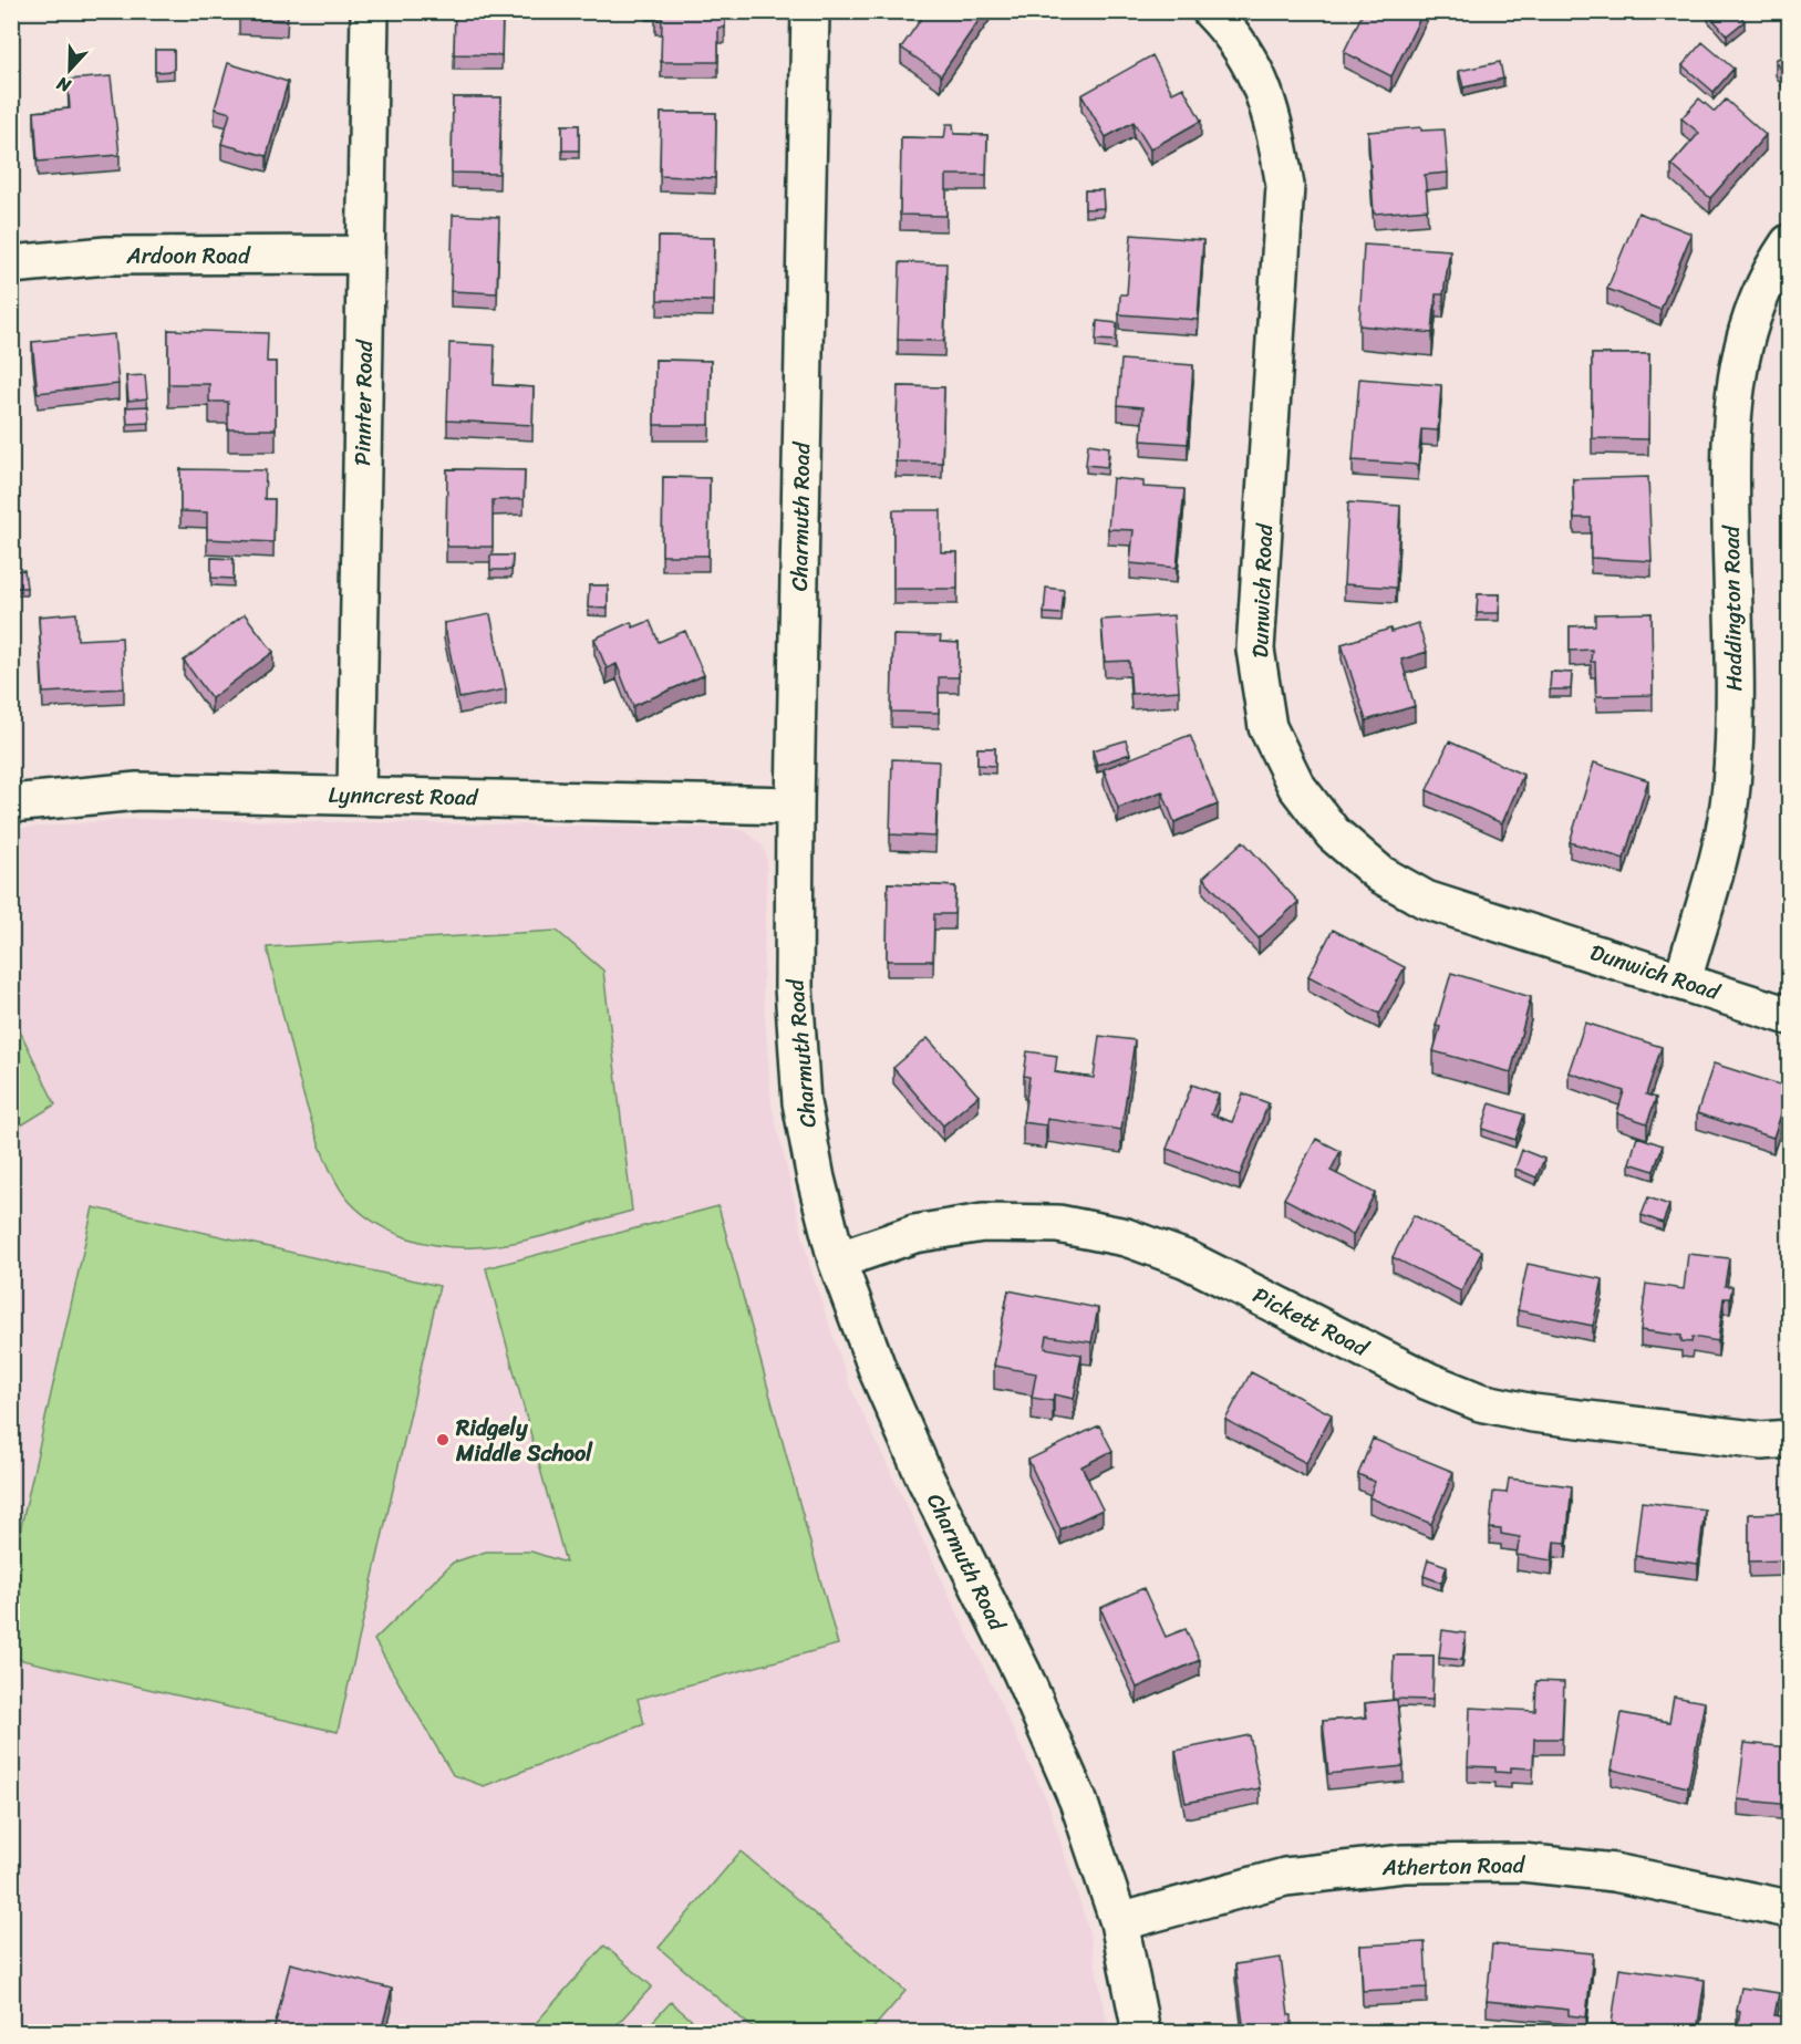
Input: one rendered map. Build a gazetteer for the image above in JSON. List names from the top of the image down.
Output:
{
  "streets": {
    "street": [
      "Ardoon Road",
      "Pinnter Road",
      "Charmuth Road",
      "Dunwich Road",
      "Haddington Road",
      "Lynncrest Road",
      "Pickett Road",
      "Atherton Road"
    ]
  },
  "crossings": [
    ["Ardoon Road", "Pinnter Road"],
    ["Pinnter Road", "Lynncrest Road"],
    ["Charmuth Road", "Lynncrest Road"],
    ["Charmuth Road", "Pickett Road"],
    ["Charmuth Road", "Atherton Road"],
    ["Dunwich Road", "Haddington Road"]
  ],
  "places": ["Ridgely Middle School"],
  "north": "bottom"
}
